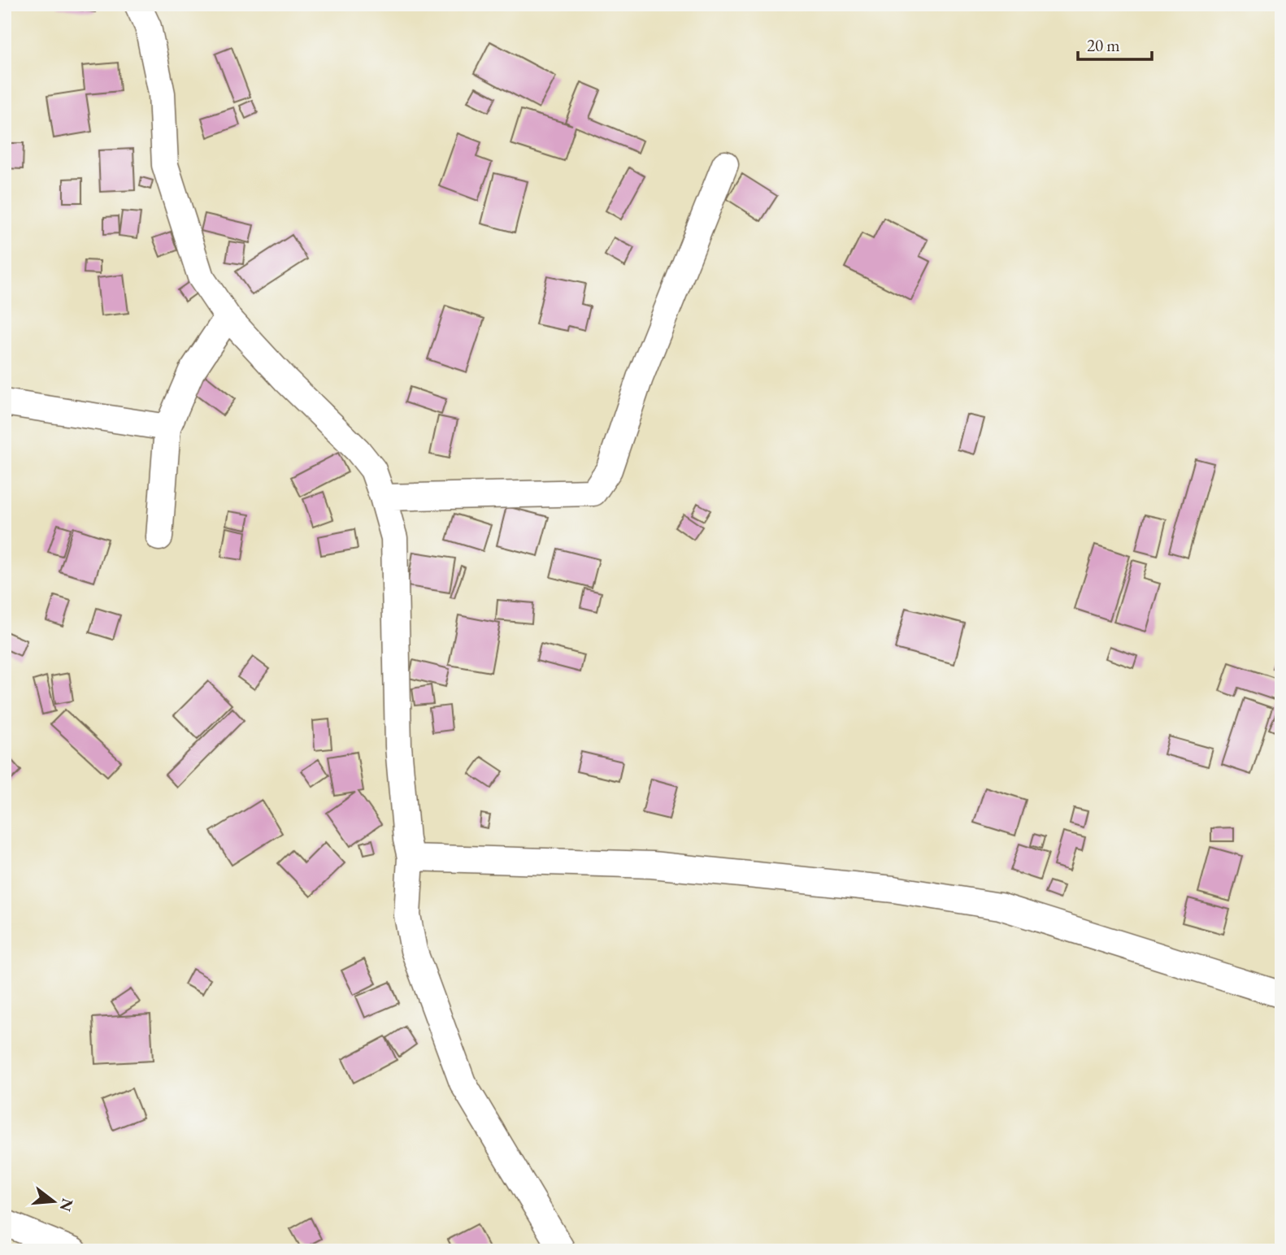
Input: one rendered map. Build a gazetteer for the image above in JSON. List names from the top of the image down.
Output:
{
  "scale_bar": "20 m",
  "north": "right"
}
